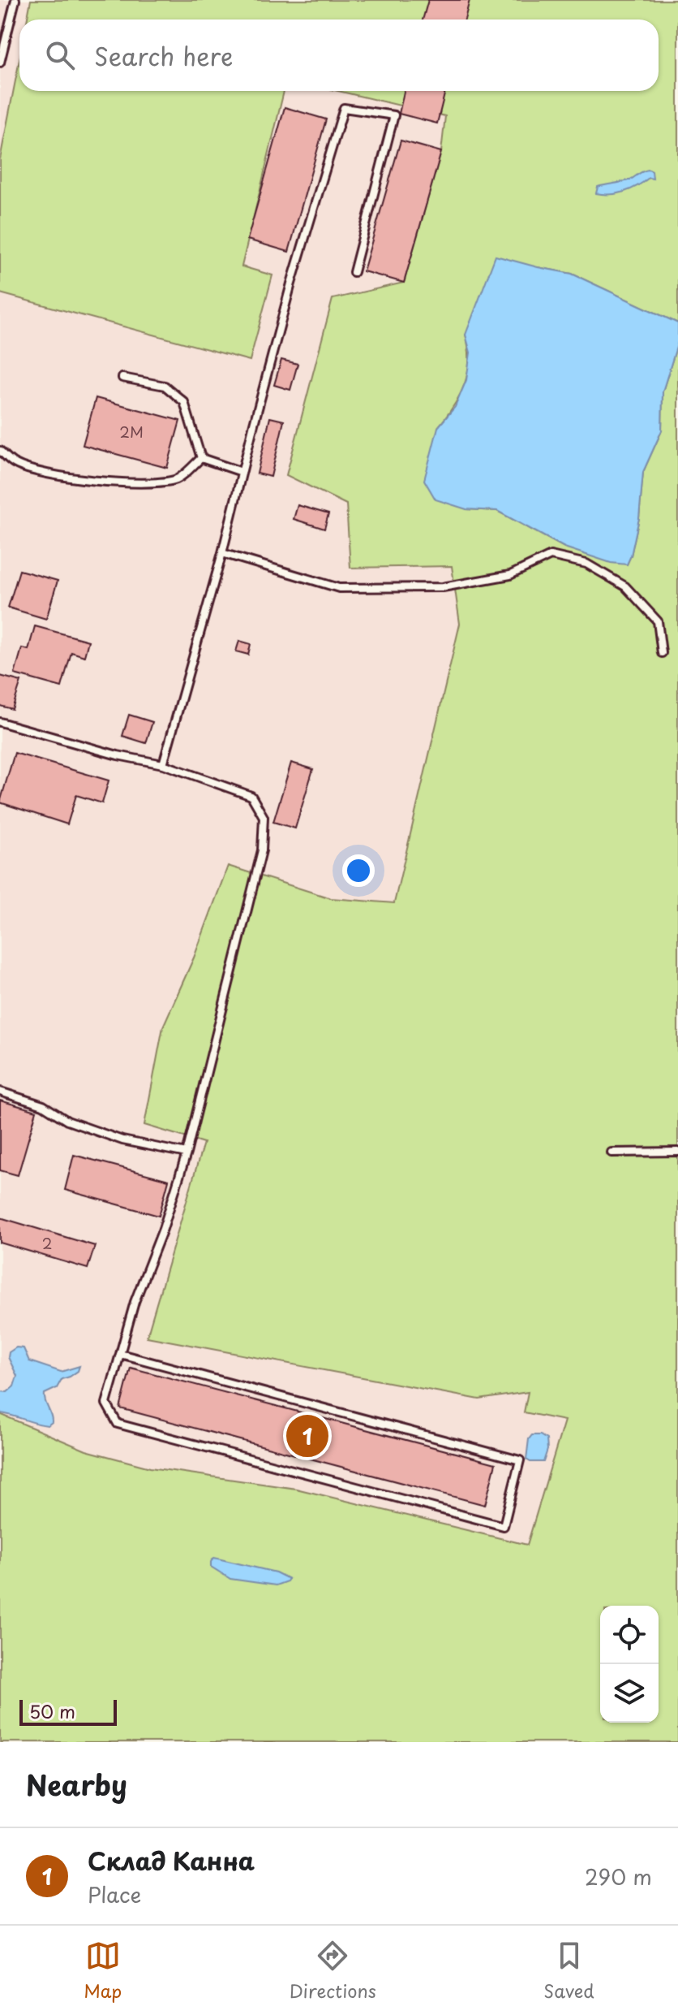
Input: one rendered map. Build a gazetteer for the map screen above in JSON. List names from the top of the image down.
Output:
{
  "house_numbers": ["2М", "2"],
  "scale_bar": "50 m",
  "page": {
    "search": "Search here",
    "pins": "1",
    "scale": "50 m",
    "heading": "Nearby",
    "list": [
      {
        "mark": "1",
        "name": "Склад Канна",
        "note": "Place",
        "value": "290 m"
      }
    ],
    "nav": ["Map", "Directions", "Saved"]
  }
}
